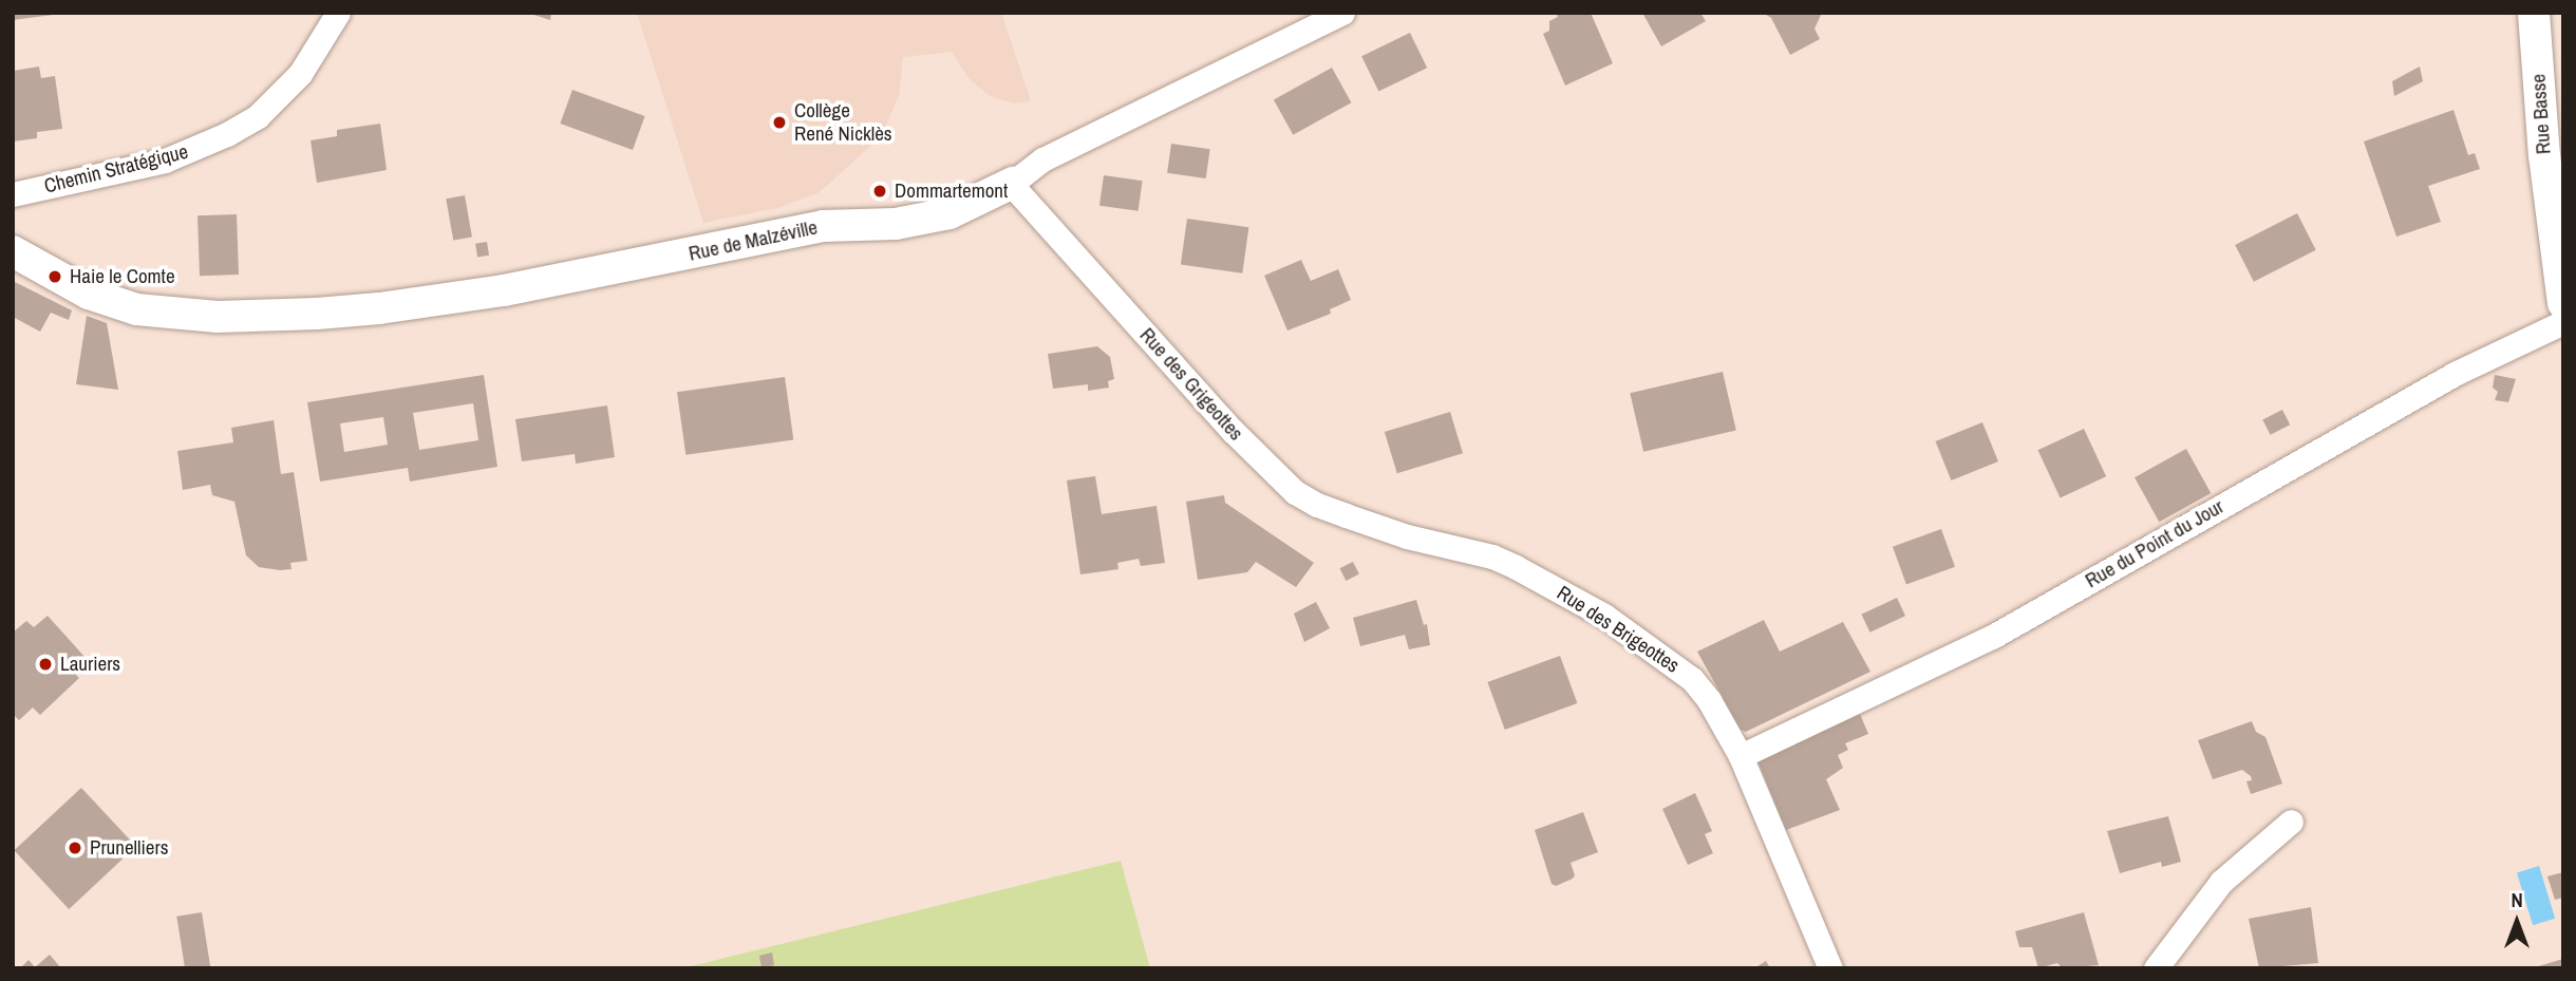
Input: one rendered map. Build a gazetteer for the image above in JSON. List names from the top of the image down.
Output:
{
  "streets": {
    "street": [
      "Rue Basse",
      "Chemin Stratégique",
      "Rue de Malzéville",
      "Rue des Grigeottes",
      "Rue du Point du Jour",
      "Rue des Brigeottes"
    ]
  },
  "crossings": [
    ["Rue de Malzéville", "Rue des Grigeottes"],
    ["Rue des Grigeottes", "Rue des Brigeottes"],
    ["Rue du Point du Jour", "Rue des Brigeottes"]
  ],
  "places": [
    "Collège René Nicklès",
    "Dommartemont",
    "Haie le Comte",
    "Lauriers",
    "Prunelliers"
  ],
  "north": "top"
}
